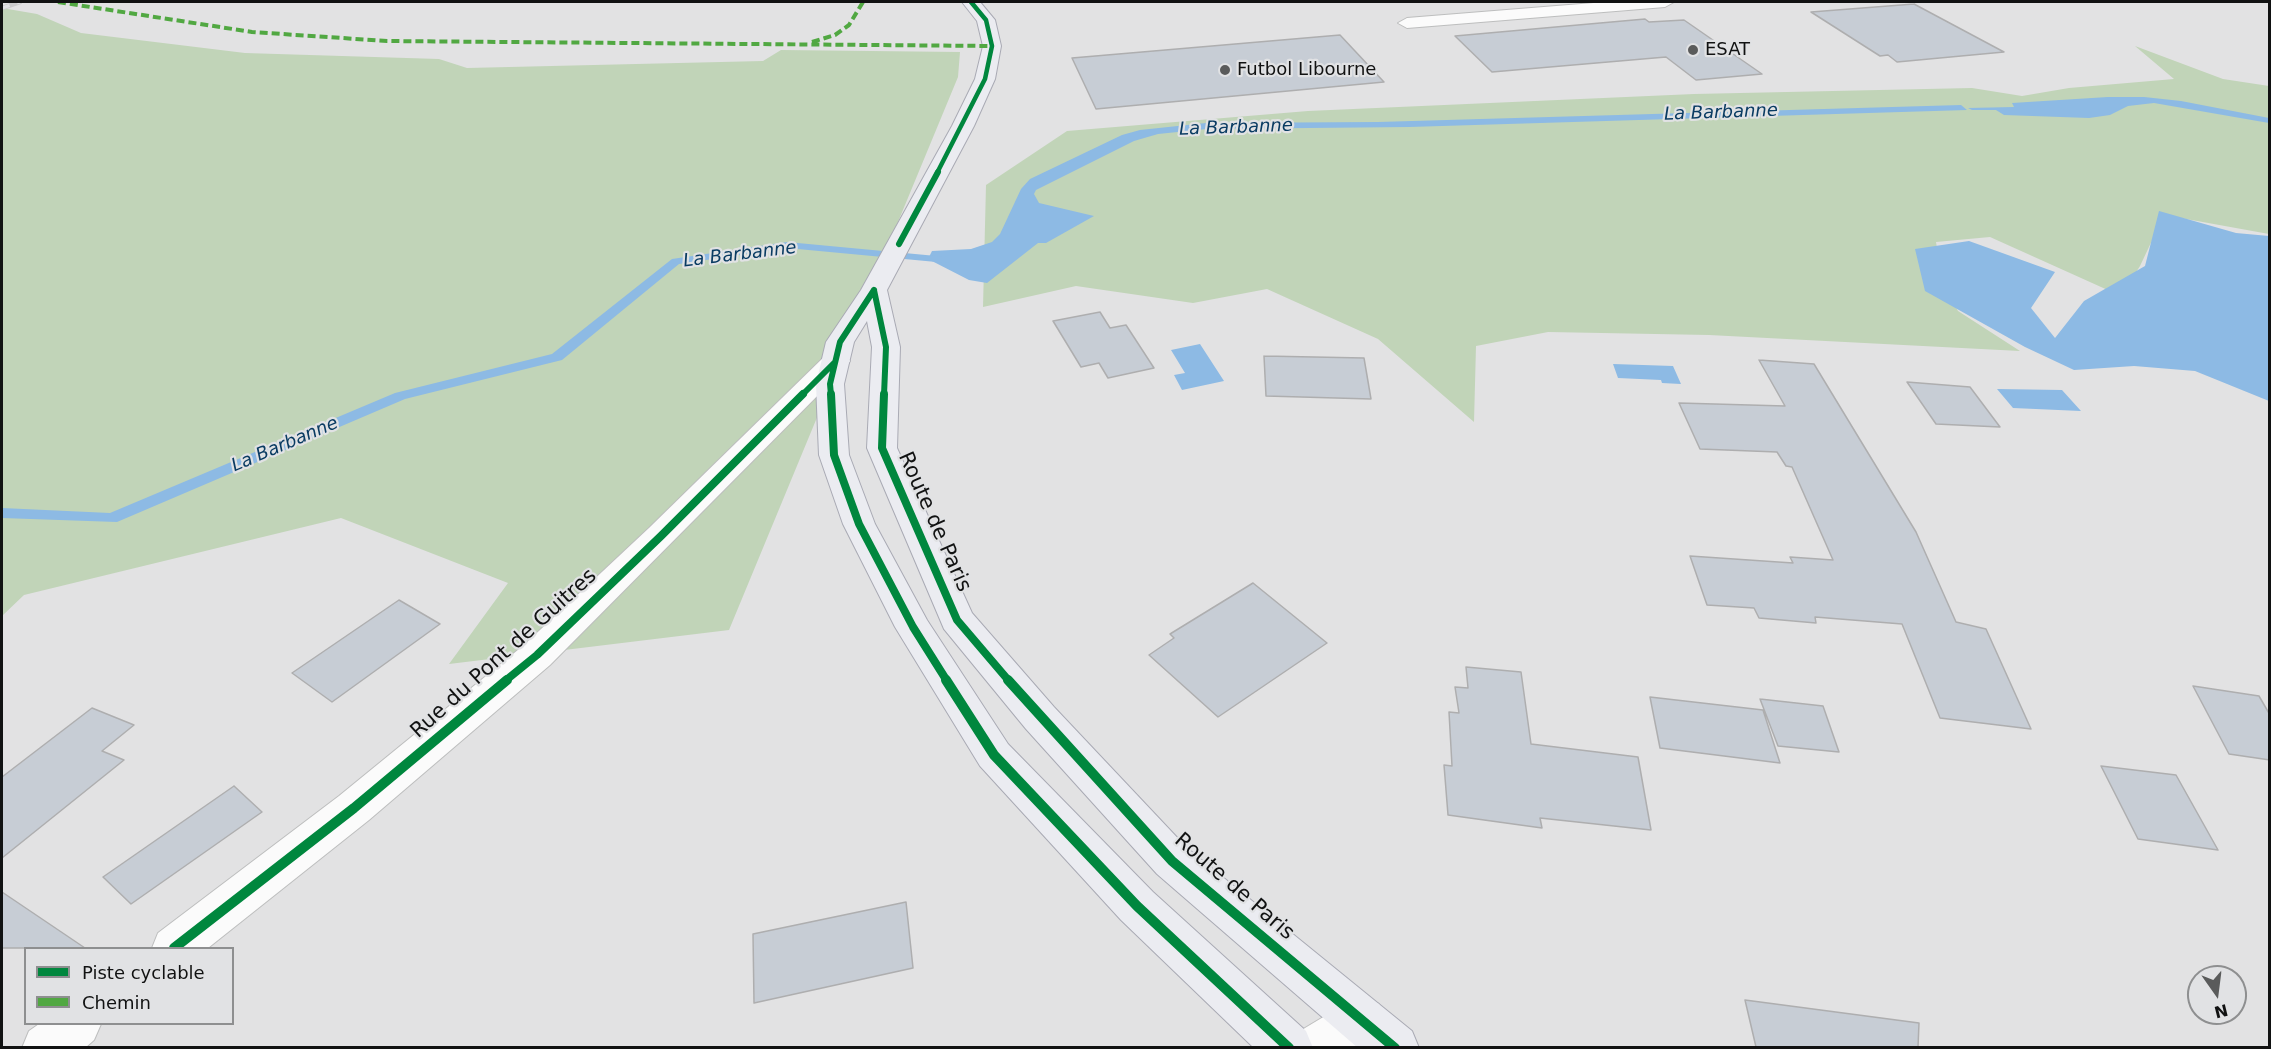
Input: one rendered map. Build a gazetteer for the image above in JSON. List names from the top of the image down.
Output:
{
  "streets": {
    "main road": ["Route de Paris"],
    "street": ["Rue du Pont de Guitres"]
  },
  "water": ["La Barbanne"],
  "places": ["ESAT", "Futbol Libourne"],
  "legend": ["Piste cyclable", "Chemin"],
  "north": "bottom"
}
